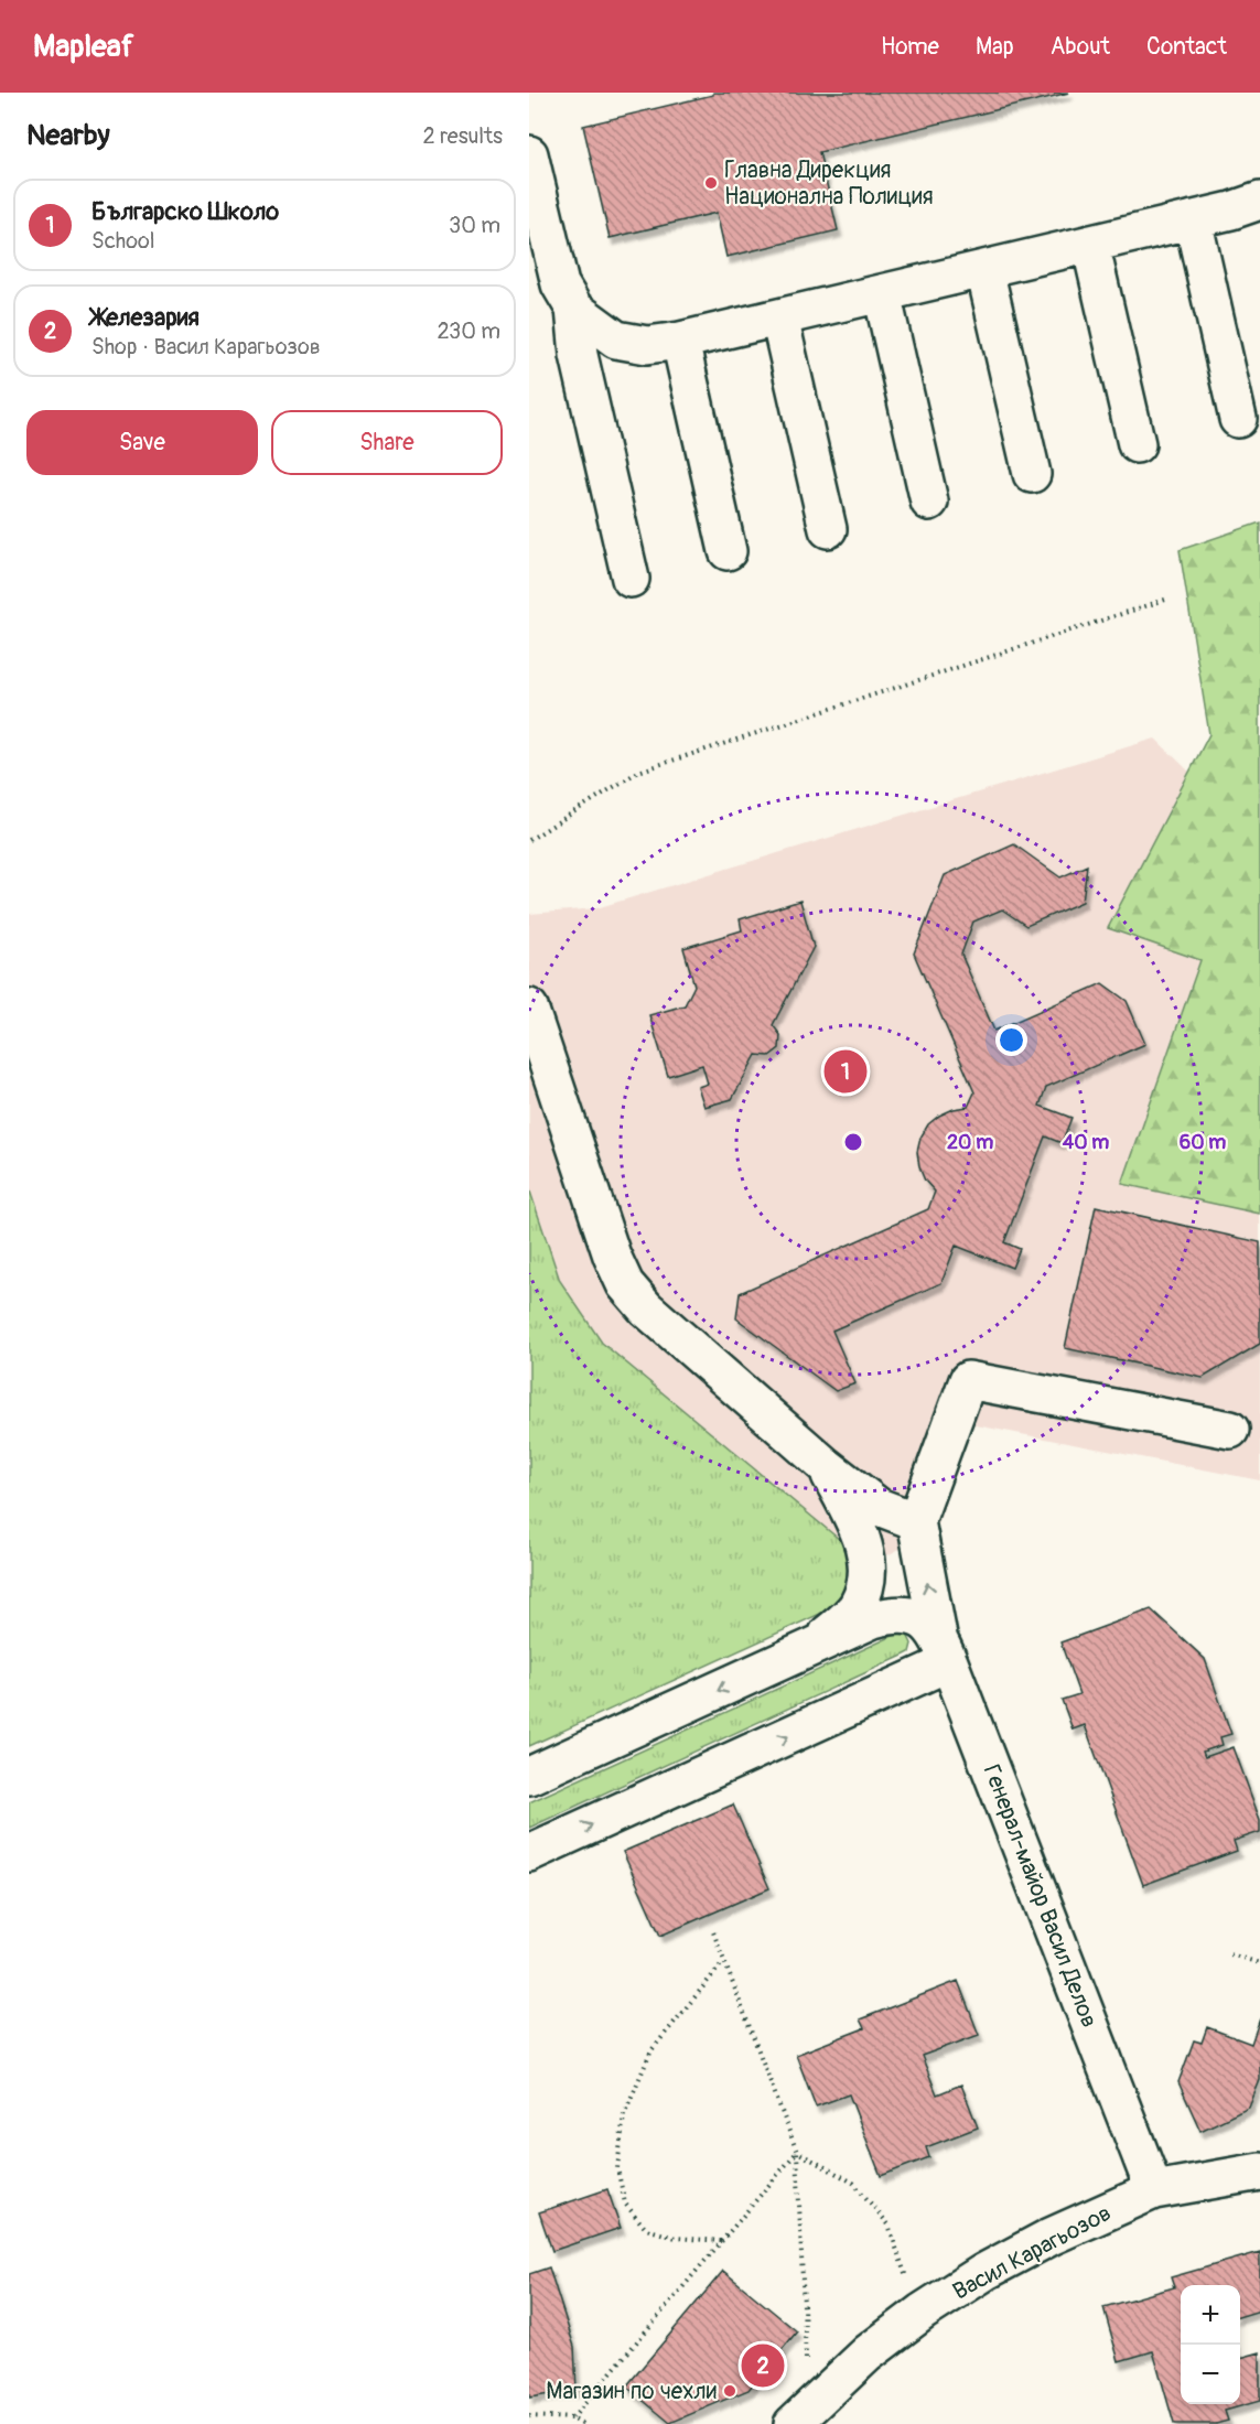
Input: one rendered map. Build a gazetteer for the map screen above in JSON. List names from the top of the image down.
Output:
{
  "streets": {
    "street": ["Генерал-майор Васил Делов", "Васил Карагьозов"]
  },
  "crossings": [
    ["Генерал-майор Васил Делов", "Васил Карагьозов"]
  ],
  "places": ["Главна Дирекция Национална Полиция", "Магазин по чехли"],
  "page": {
    "header": "Mapleaf",
    "nav": [
      "Home",
      "Map",
      "About",
      "Contact"
    ],
    "heading": ["Nearby", "2 results"],
    "list": [
      {
        "mark": "1",
        "name": "Българско Школо",
        "note": "School",
        "value": "30 m"
      },
      {
        "mark": "2",
        "name": "Железария",
        "note": "Shop · Васил Карагьозов",
        "value": "230 m"
      }
    ],
    "buttons": ["Save", "Share"],
    "pins": ["1", "2"],
    "map_buttons": ["+", "−"]
  },
  "rings": ["20 m", "40 m", "60 m"]
}
